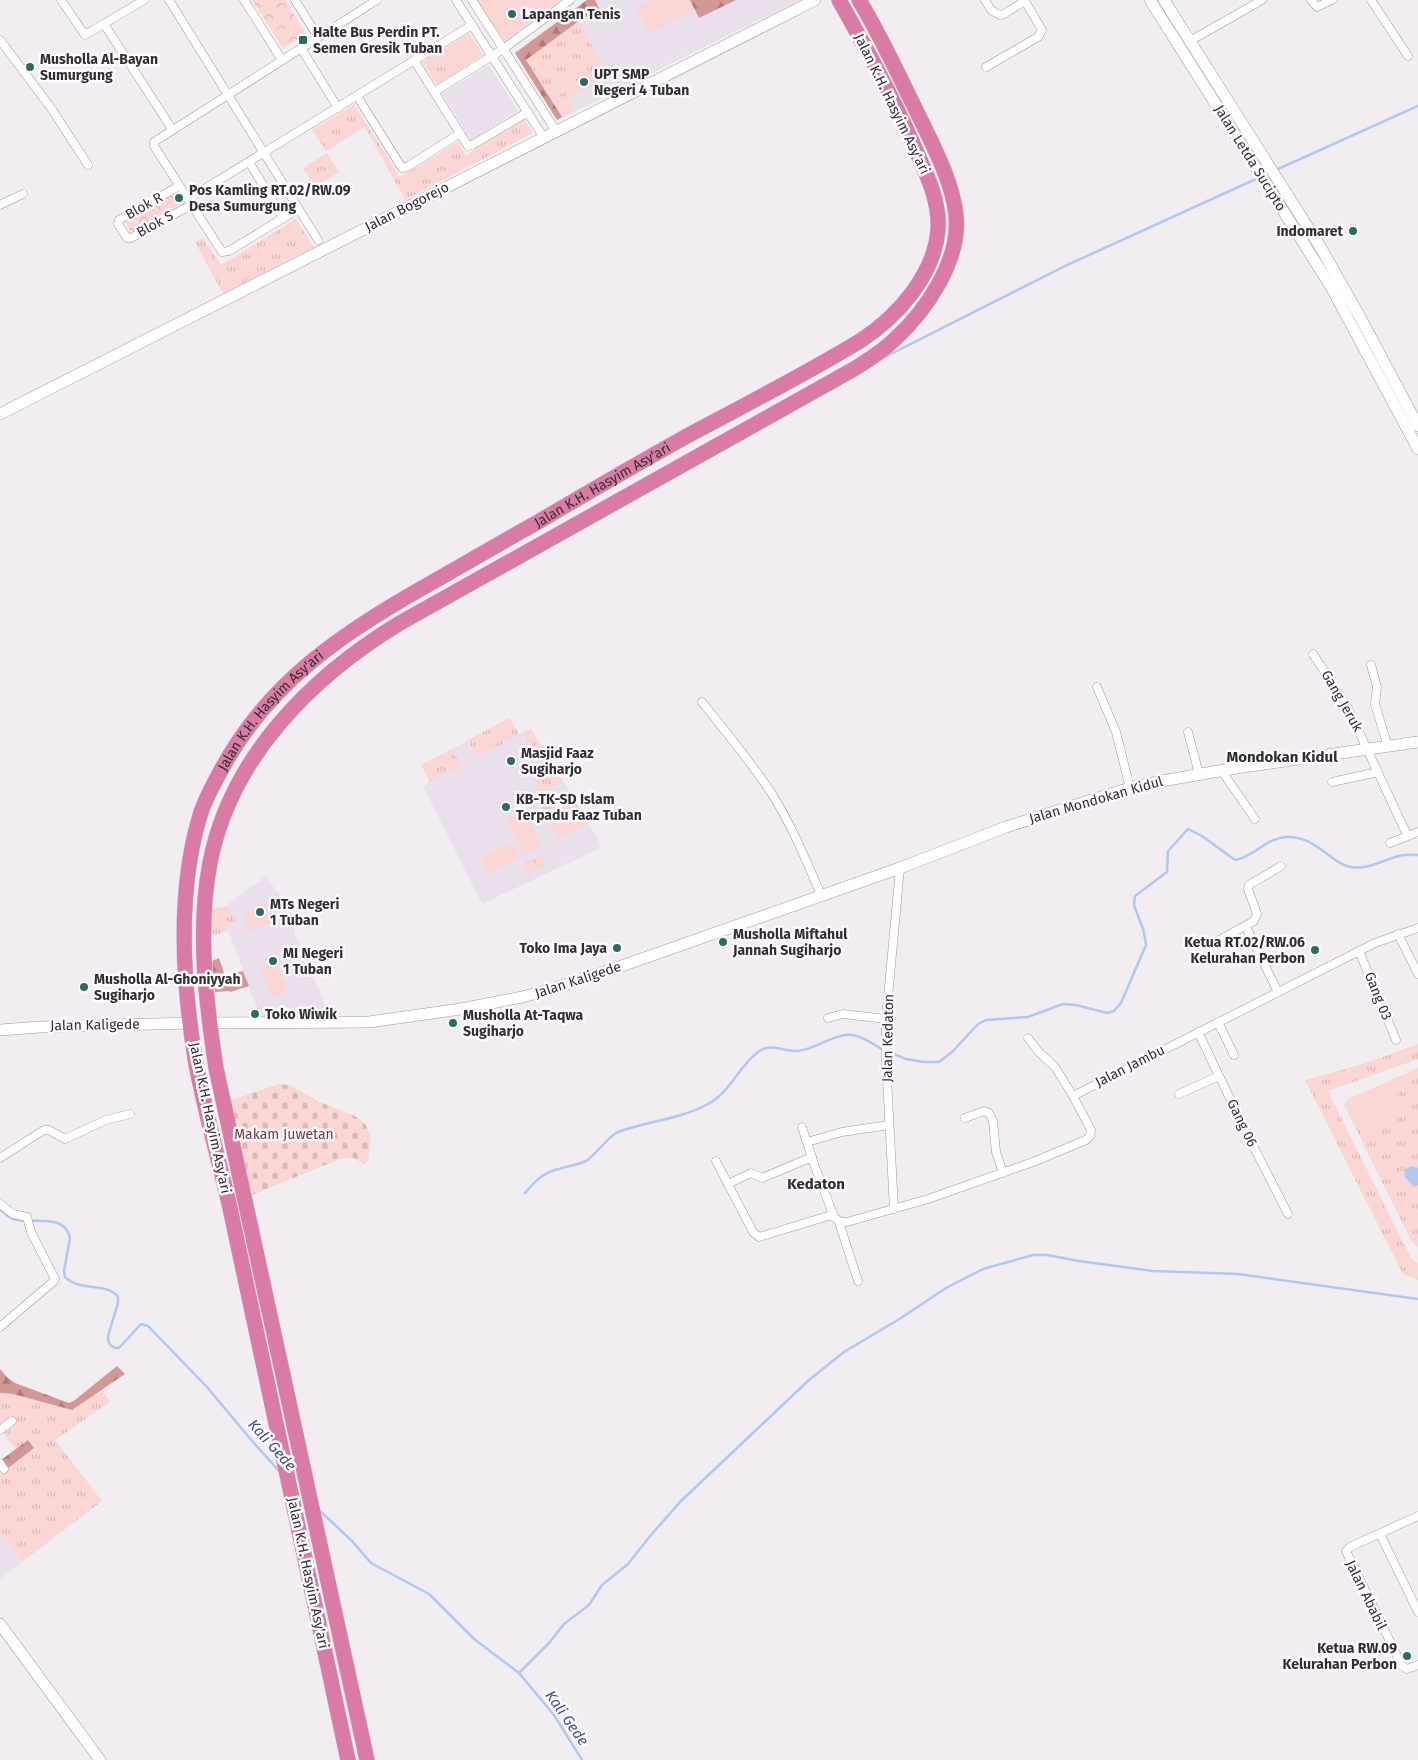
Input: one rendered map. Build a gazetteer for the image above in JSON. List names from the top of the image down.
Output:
{
  "streets": {
    "highway": ["Jalan K.H. Hasyim Asy'ari"],
    "street": [
      "Jalan Letda Sucipto",
      "Blok R",
      "Jalan Bogorejo",
      "Blok S",
      "Gang Jeruk",
      "Jalan Mondokan Kidul",
      "Jalan Kaligede",
      "Gang 03",
      "Jalan Kedaton",
      "Jalan Jambu",
      "Gang 06",
      "Jalan Ababil"
    ]
  },
  "crossings": [
    ["Jalan K.H. Hasyim Asy'ari", "Jalan Kaligede"],
    ["Blok R", "Blok S"],
    ["Gang Jeruk", "Jalan Mondokan Kidul"],
    ["Jalan Mondokan Kidul", "Jalan Kaligede"],
    ["Jalan Mondokan Kidul", "Jalan Kedaton"],
    ["Jalan Kaligede", "Jalan Kedaton"],
    ["Gang 03", "Jalan Jambu"],
    ["Jalan Jambu", "Gang 06"]
  ],
  "districts": ["Mondokan Kidul", "Kedaton"],
  "water": ["Kali Gede"],
  "parks": ["Makam Juwetan"],
  "places": {
    "other": [
      "Lapangan Tenis",
      "Musholla Al-Bayan Sumurgung",
      "UPT SMP Negeri 4 Tuban",
      "Pos Kamling RT.02/RW.09 Desa Sumurgung",
      "Indomaret",
      "Masjid Faaz Sugiharjo",
      "KB-TK-SD Islam Terpadu Faaz Tuban",
      "MTs Negeri 1 Tuban",
      "Musholla Miftahul Jannah Sugiharjo",
      "Toko Ima Jaya",
      "Ketua RT.02/RW.06 Kelurahan Perbon",
      "MI Negeri 1 Tuban",
      "Musholla Al-Ghoniyyah Sugiharjo",
      "Toko Wiwik",
      "Musholla At-Taqwa Sugiharjo",
      "Ketua RW.09 Kelurahan Perbon"
    ],
    "transit": ["Halte Bus Perdin PT. Semen Gresik Tuban"]
  }
}
